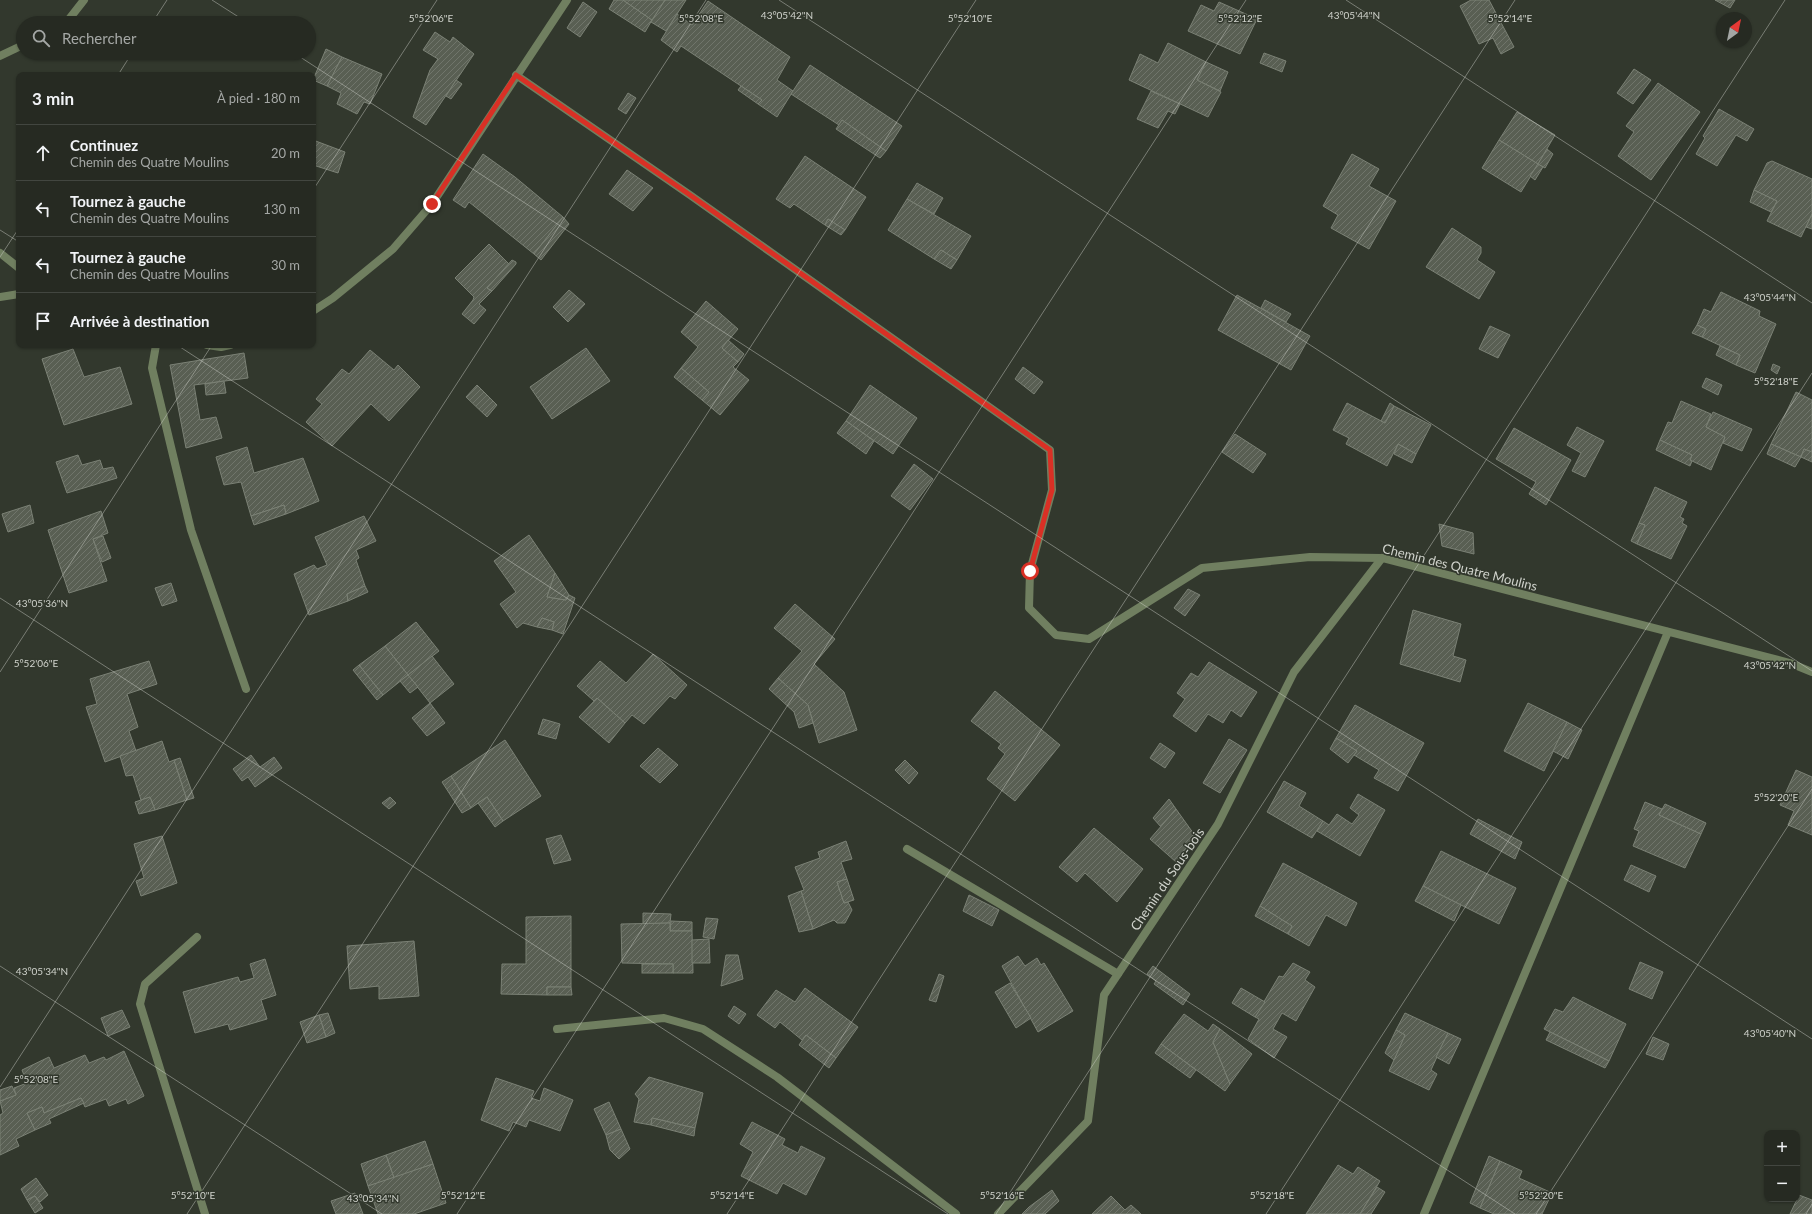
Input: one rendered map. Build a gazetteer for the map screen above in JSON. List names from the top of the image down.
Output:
{
  "streets": {
    "street": ["Chemin des Quatre Moulins", "Chemin du Sous-bois"]
  },
  "crossings": [
    ["Chemin des Quatre Moulins", "Chemin du Sous-bois"]
  ],
  "north": "top right",
  "page": {
    "search": "Rechercher",
    "heading": ["3 min", "À pied · 180 m"],
    "list": [
      ["Continuez", "Chemin des Quatre Moulins", "20 m"],
      ["Tournez à gauche", "Chemin des Quatre Moulins", "130 m"],
      ["Tournez à gauche", "Chemin des Quatre Moulins", "30 m"],
      "Arrivée à destination"
    ],
    "map_buttons": ["+", "−"]
  },
  "coordinates": [
    "43°05'42\"N",
    "43°05'44\"N",
    "5°52'06\"E",
    "5°52'12\"E",
    "5°52'14\"E",
    "5°52'08\"E",
    "5°52'10\"E",
    "5°52'18\"E",
    "43°05'36\"N",
    "5°52'20\"E",
    "43°05'34\"N",
    "43°05'40\"N",
    "5°52'16\"E"
  ]
}
